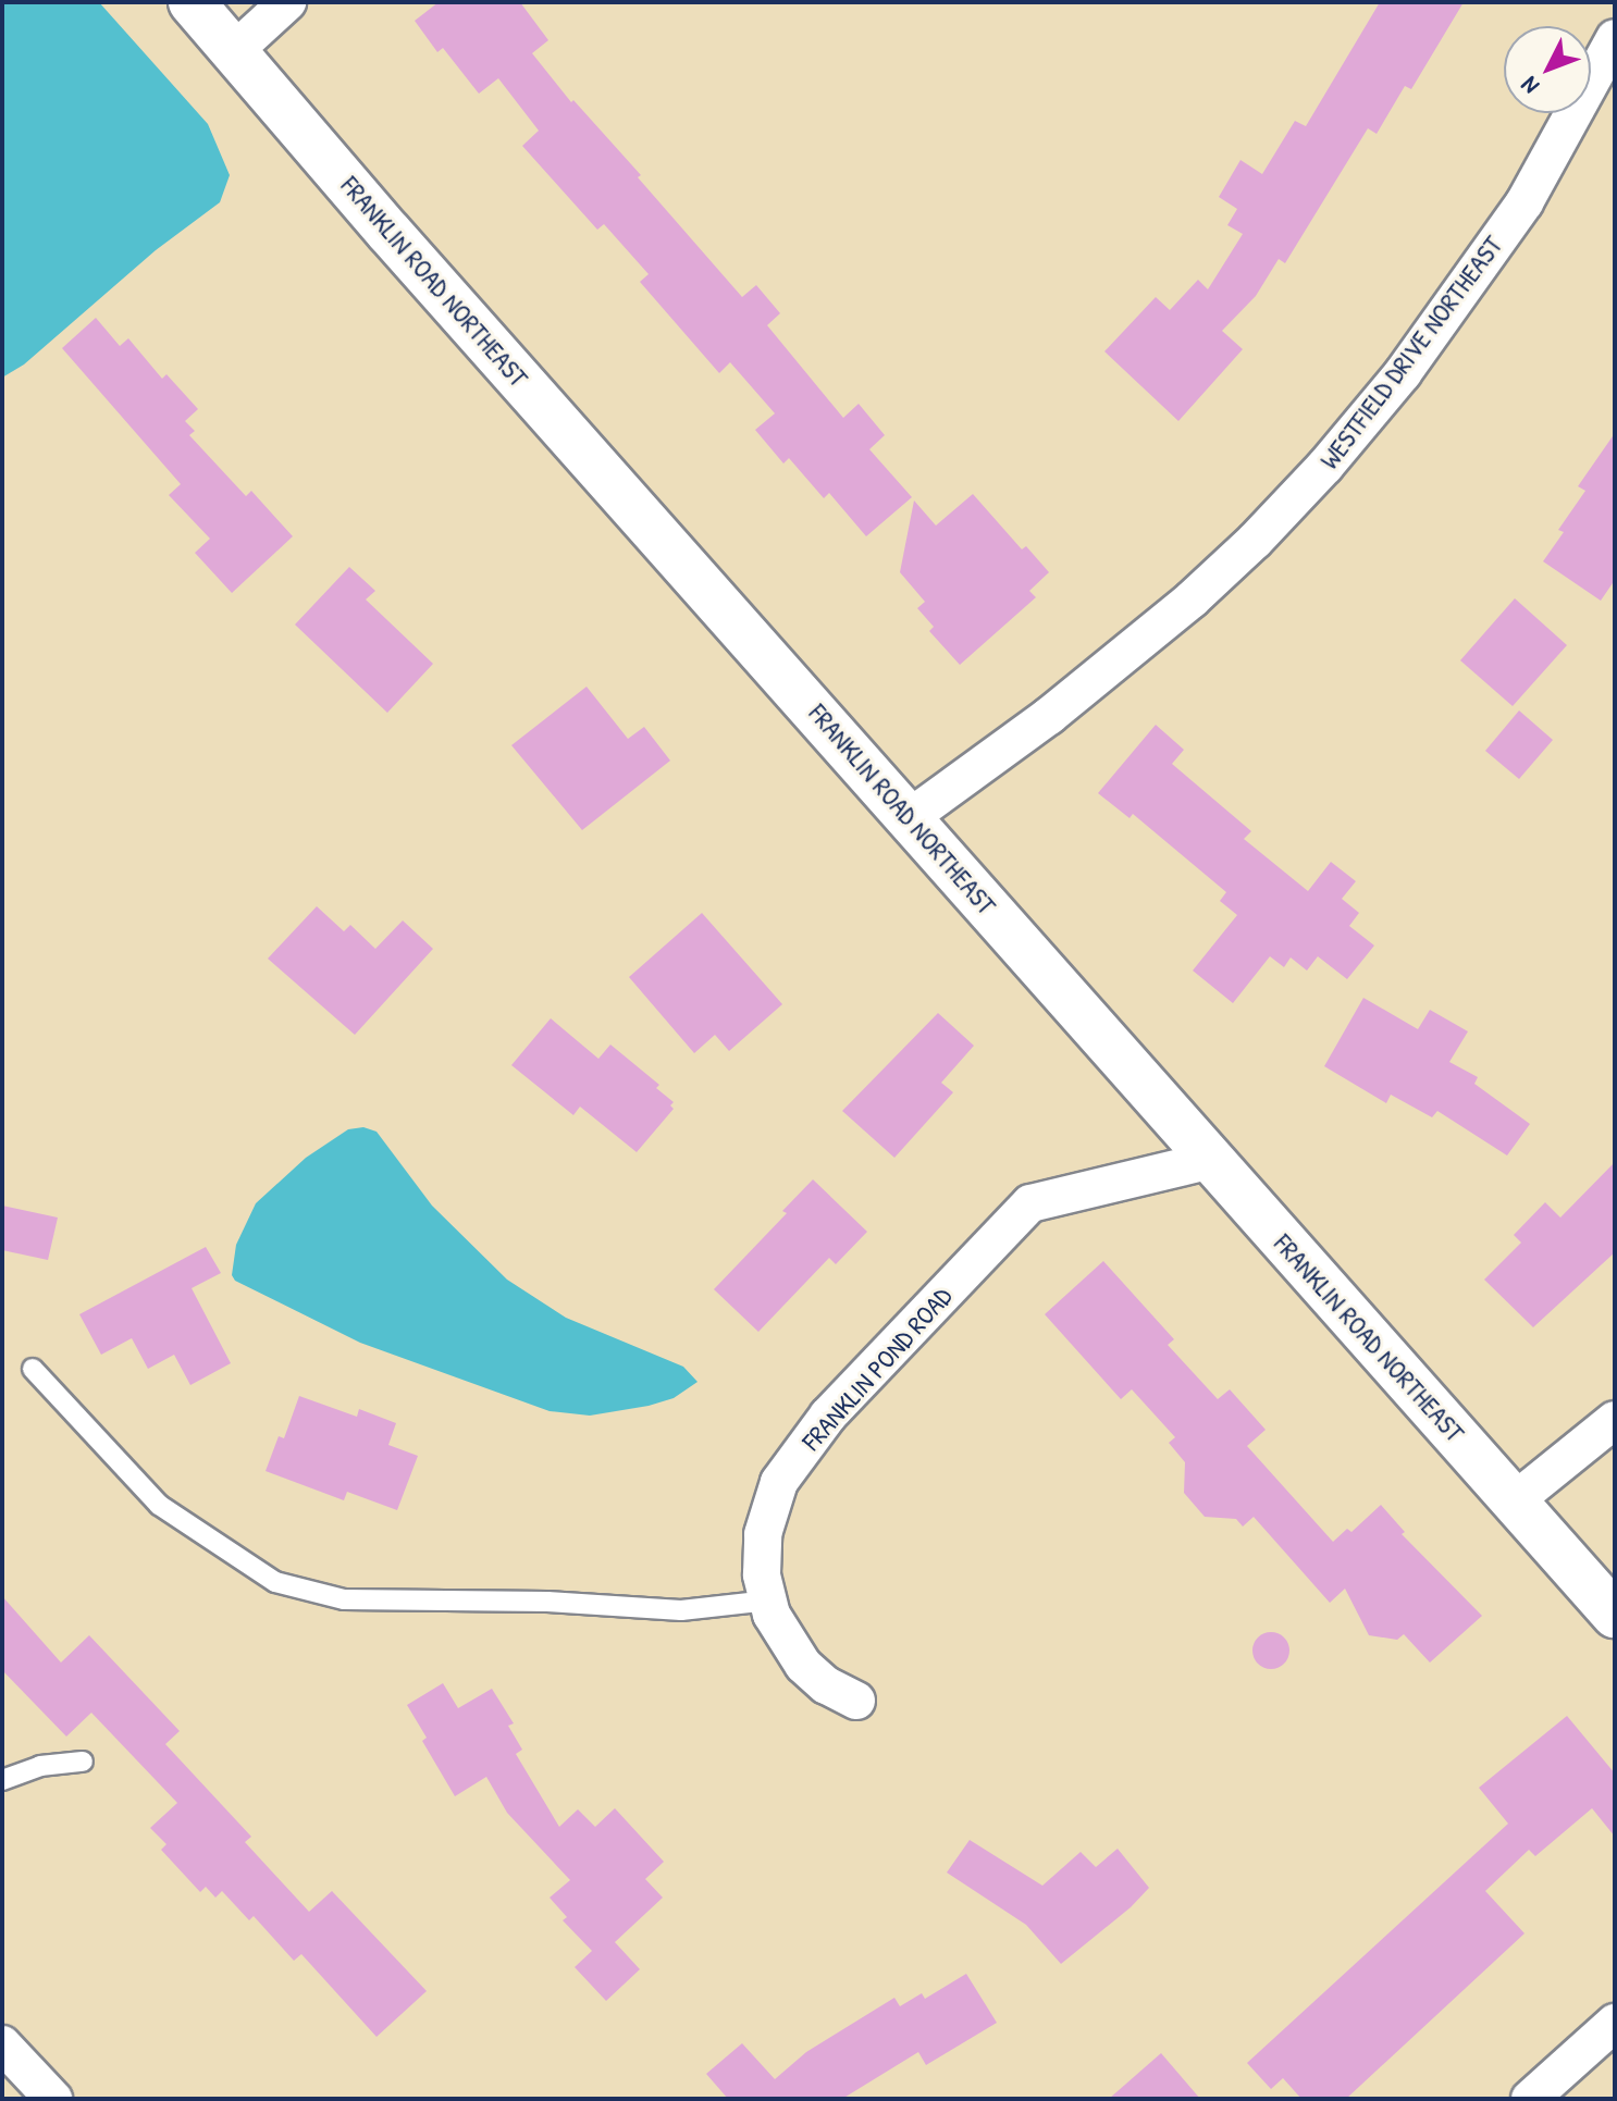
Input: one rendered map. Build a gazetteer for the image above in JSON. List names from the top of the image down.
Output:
{
  "streets": {
    "street": ["FRANKLIN ROAD NORTHEAST", "WESTFIELD DRIVE NORTHEAST", "FRANKLIN POND ROAD"]
  },
  "crossings": [
    ["FRANKLIN ROAD NORTHEAST", "WESTFIELD DRIVE NORTHEAST"],
    ["FRANKLIN ROAD NORTHEAST", "FRANKLIN POND ROAD"]
  ],
  "north": "bottom left"
}
